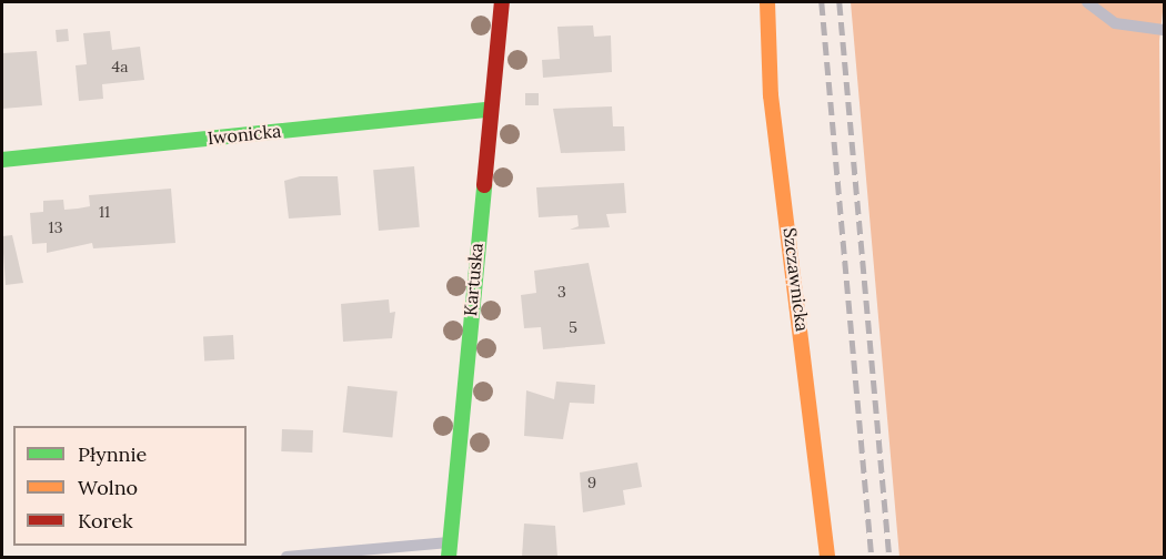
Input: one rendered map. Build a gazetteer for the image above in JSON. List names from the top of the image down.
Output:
{
  "streets": {
    "street": ["Iwonicka", "Kartuska", "Szczawnicka"]
  },
  "crossings": [
    ["Iwonicka", "Kartuska"]
  ],
  "house_numbers": [
    "4a",
    "11",
    "13",
    "3",
    "5",
    "9"
  ],
  "legend": ["Płynnie", "Wolno", "Korek"]
}
